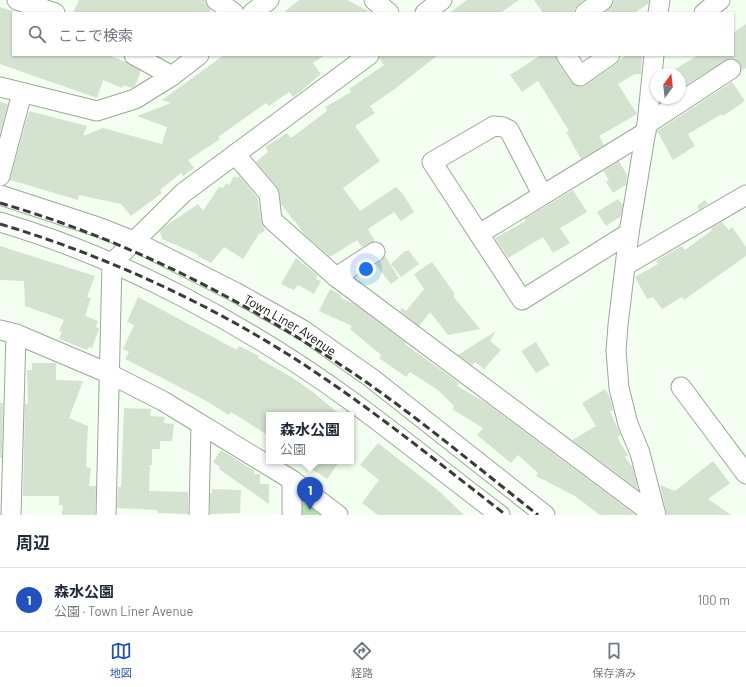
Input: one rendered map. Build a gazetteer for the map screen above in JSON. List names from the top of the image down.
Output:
{
  "streets": {
    "street": ["Town Liner Avenue"]
  },
  "north": "top",
  "page": {
    "search": "ここで検索",
    "popup": ["森水公園", "公園"],
    "pins": "1",
    "heading": "周辺",
    "list": [
      {
        "mark": "1",
        "name": "森水公園",
        "note": "公園 · Town Liner Avenue",
        "value": "100 m"
      }
    ],
    "nav": ["地図", "経路", "保存済み"]
  }
}
